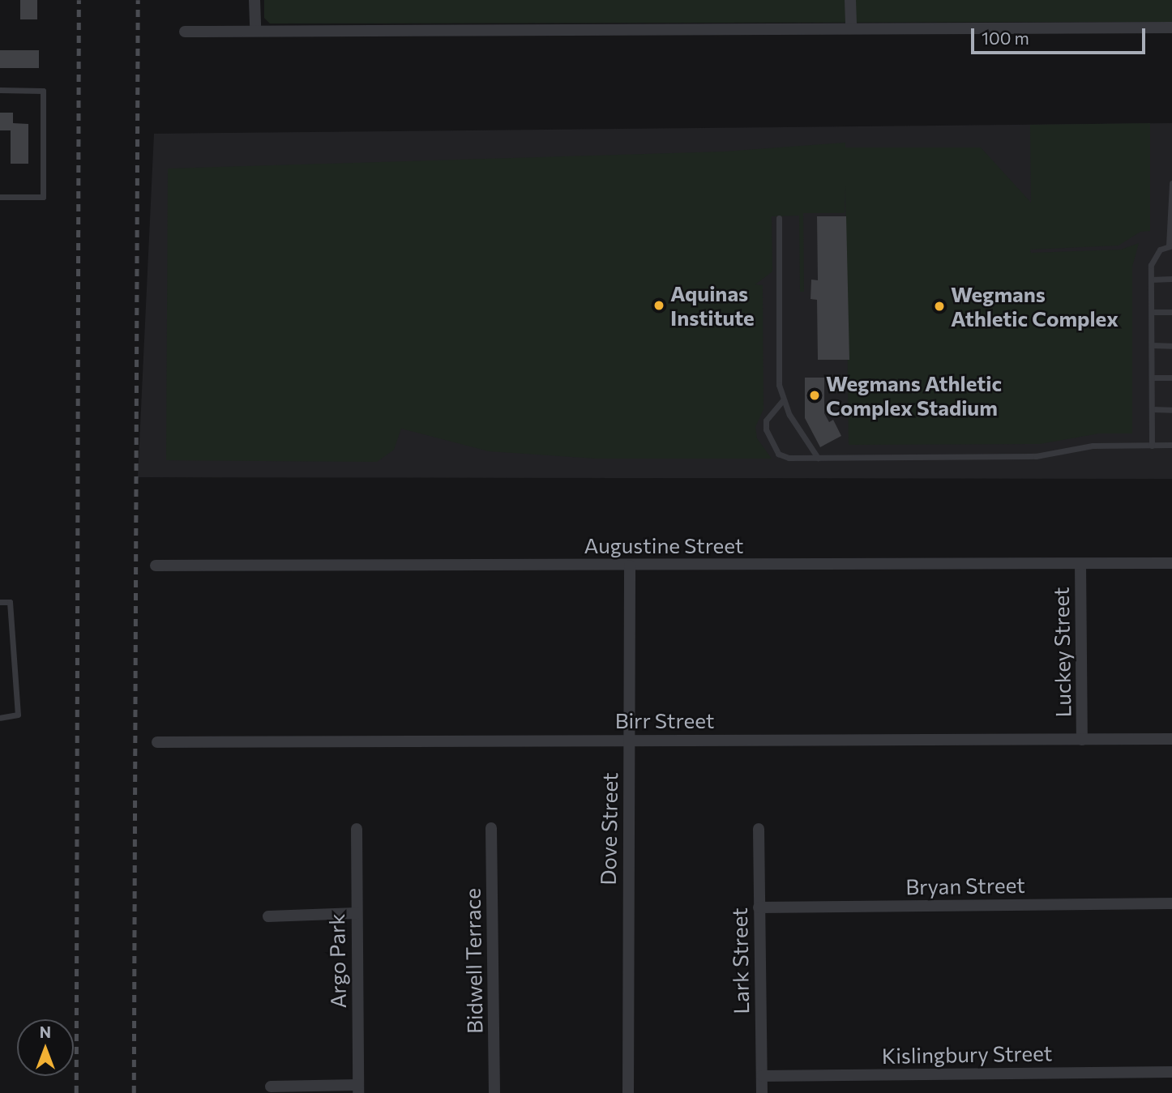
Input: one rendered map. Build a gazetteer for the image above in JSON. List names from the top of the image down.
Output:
{
  "streets": {
    "street": [
      "Augustine Street",
      "Luckey Street",
      "Birr Street",
      "Dove Street",
      "Bryan Street",
      "Argo Park",
      "Bidwell Terrace",
      "Lark Street",
      "Kislingbury Street"
    ]
  },
  "crossings": [
    ["Augustine Street", "Luckey Street"],
    ["Augustine Street", "Dove Street"],
    ["Luckey Street", "Birr Street"],
    ["Birr Street", "Dove Street"],
    ["Bryan Street", "Lark Street"],
    ["Lark Street", "Kislingbury Street"]
  ],
  "places": ["Aquinas Institute", "Wegmans Athletic Complex", "Wegmans Athletic Complex Stadium"],
  "scale_bar": "100 m",
  "north": "top"
}
